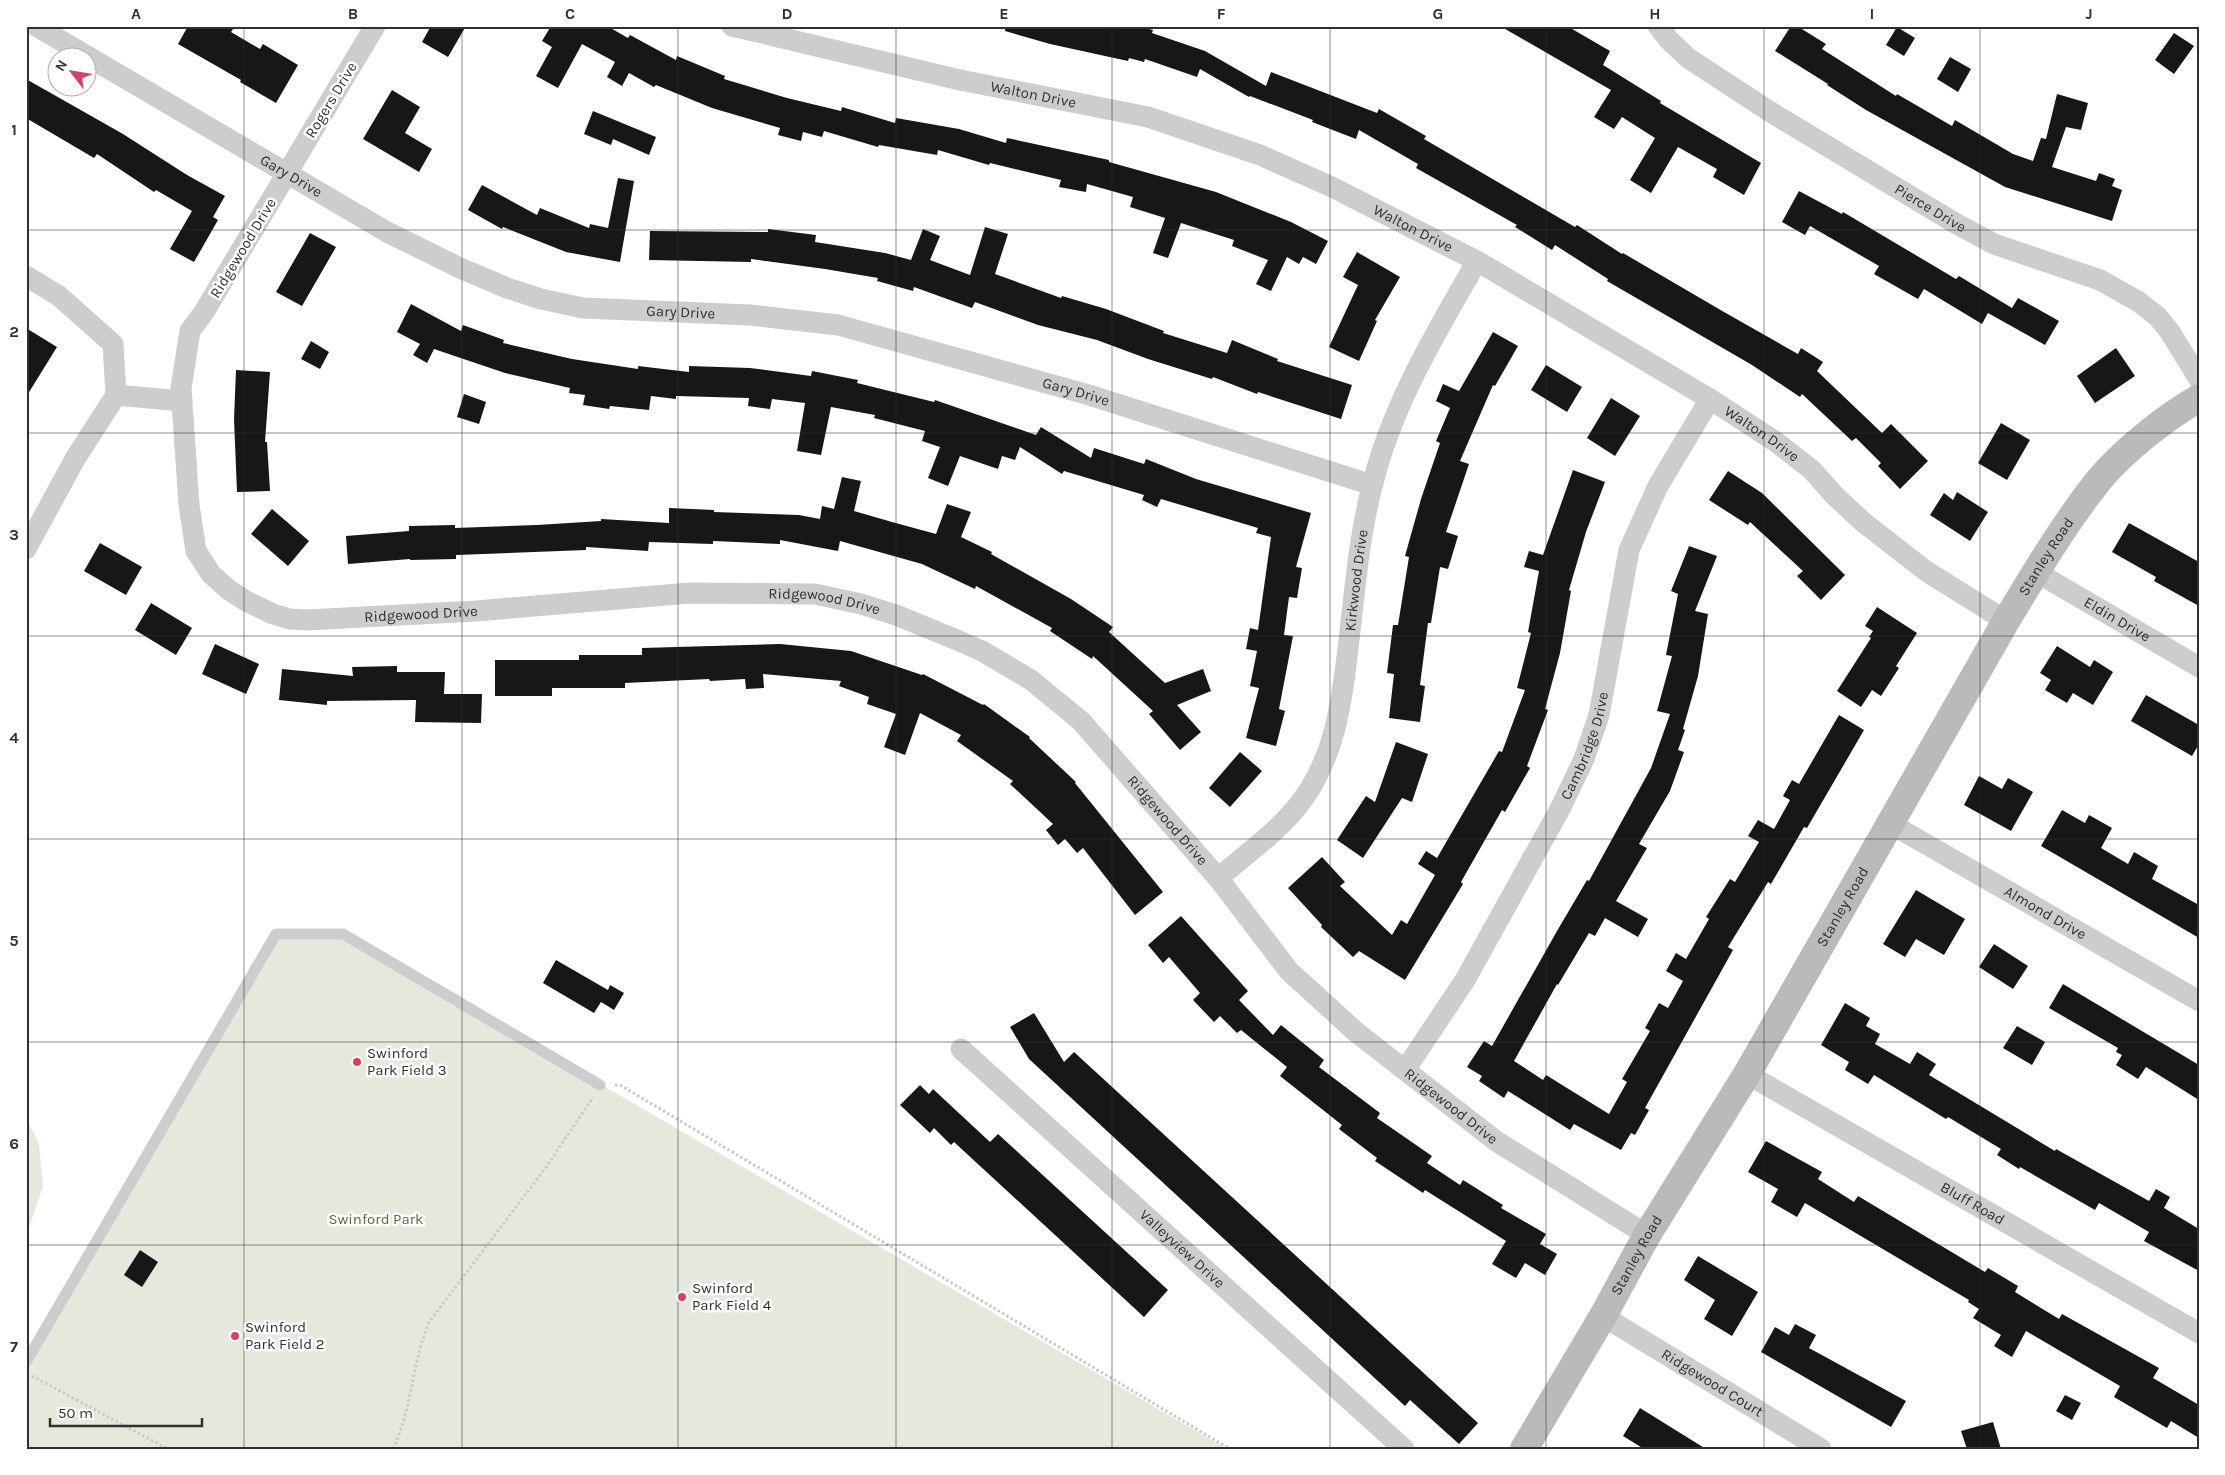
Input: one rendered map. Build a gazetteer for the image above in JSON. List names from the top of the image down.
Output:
{
  "streets": {
    "street": [
      "Walton Drive",
      "Rogers Drive",
      "Gary Drive",
      "Pierce Drive",
      "Ridgewood Drive",
      "Stanley Road",
      "Kirkwood Drive",
      "Eldin Drive",
      "Cambridge Drive",
      "Almond Drive",
      "Bluff Road",
      "Valleyview Drive",
      "Ridgewood Court"
    ]
  },
  "crossings": [
    ["Walton Drive", "Stanley Road"],
    ["Walton Drive", "Kirkwood Drive"],
    ["Walton Drive", "Cambridge Drive"],
    ["Rogers Drive", "Gary Drive"],
    ["Rogers Drive", "Ridgewood Drive"],
    ["Gary Drive", "Ridgewood Drive"],
    ["Gary Drive", "Kirkwood Drive"],
    ["Ridgewood Drive", "Stanley Road"],
    ["Ridgewood Drive", "Kirkwood Drive"],
    ["Ridgewood Drive", "Cambridge Drive"],
    ["Stanley Road", "Eldin Drive"],
    ["Stanley Road", "Almond Drive"],
    ["Stanley Road", "Bluff Road"],
    ["Stanley Road", "Ridgewood Court"]
  ],
  "parks": ["Swinford Park"],
  "places": ["Swinford Park Field 3", "Swinford Park Field 4", "Swinford Park Field 2"],
  "scale_bar": "50 m",
  "north": "top left",
  "grid": {
    "columns": [
      "A",
      "B",
      "C",
      "D",
      "E",
      "F",
      "G",
      "H",
      "I",
      "J"
    ],
    "rows": [
      "1",
      "2",
      "3",
      "4",
      "5",
      "6",
      "7"
    ]
  }
}
